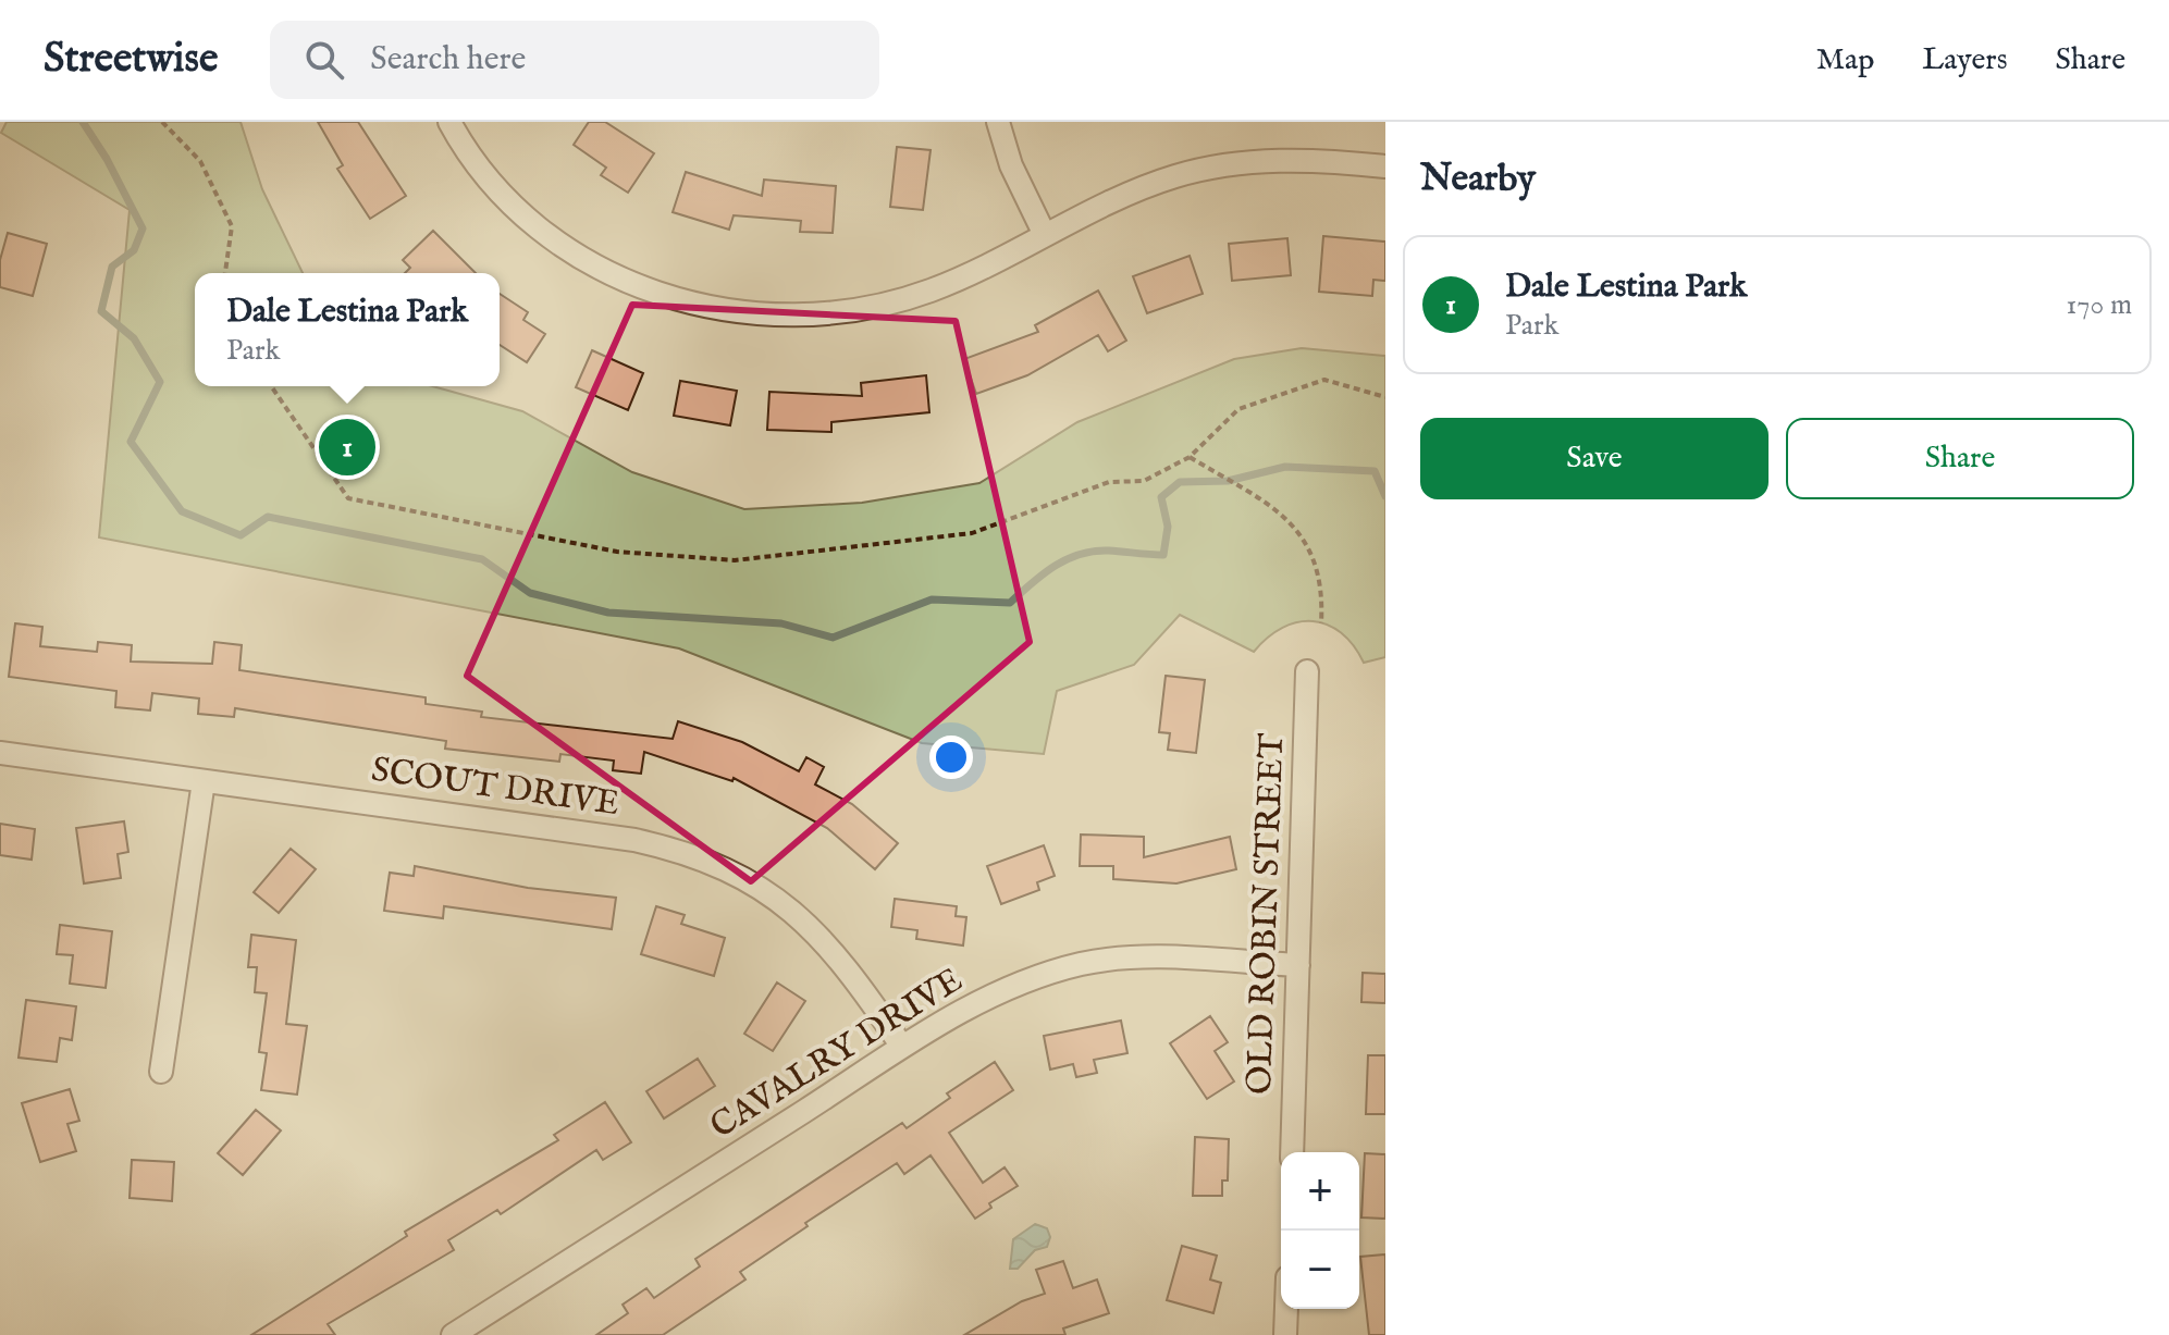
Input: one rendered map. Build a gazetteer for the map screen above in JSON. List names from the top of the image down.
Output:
{
  "streets": {
    "street": ["SCOUT DRIVE", "OLD ROBIN STREET", "CAVALRY DRIVE"]
  },
  "crossings": [
    ["SCOUT DRIVE", "CAVALRY DRIVE"],
    ["OLD ROBIN STREET", "CAVALRY DRIVE"]
  ],
  "page": {
    "header": "Streetwise",
    "search": "Search here",
    "nav": ["Map", "Layers", "Share"],
    "heading": "Nearby",
    "list": [
      {
        "mark": "1",
        "name": "Dale Lestina Park",
        "note": "Park",
        "value": "170 m"
      }
    ],
    "popup": ["Dale Lestina Park", "Park"],
    "buttons": ["Save", "Share"],
    "pins": "1",
    "map_buttons": ["+", "−"]
  }
}
